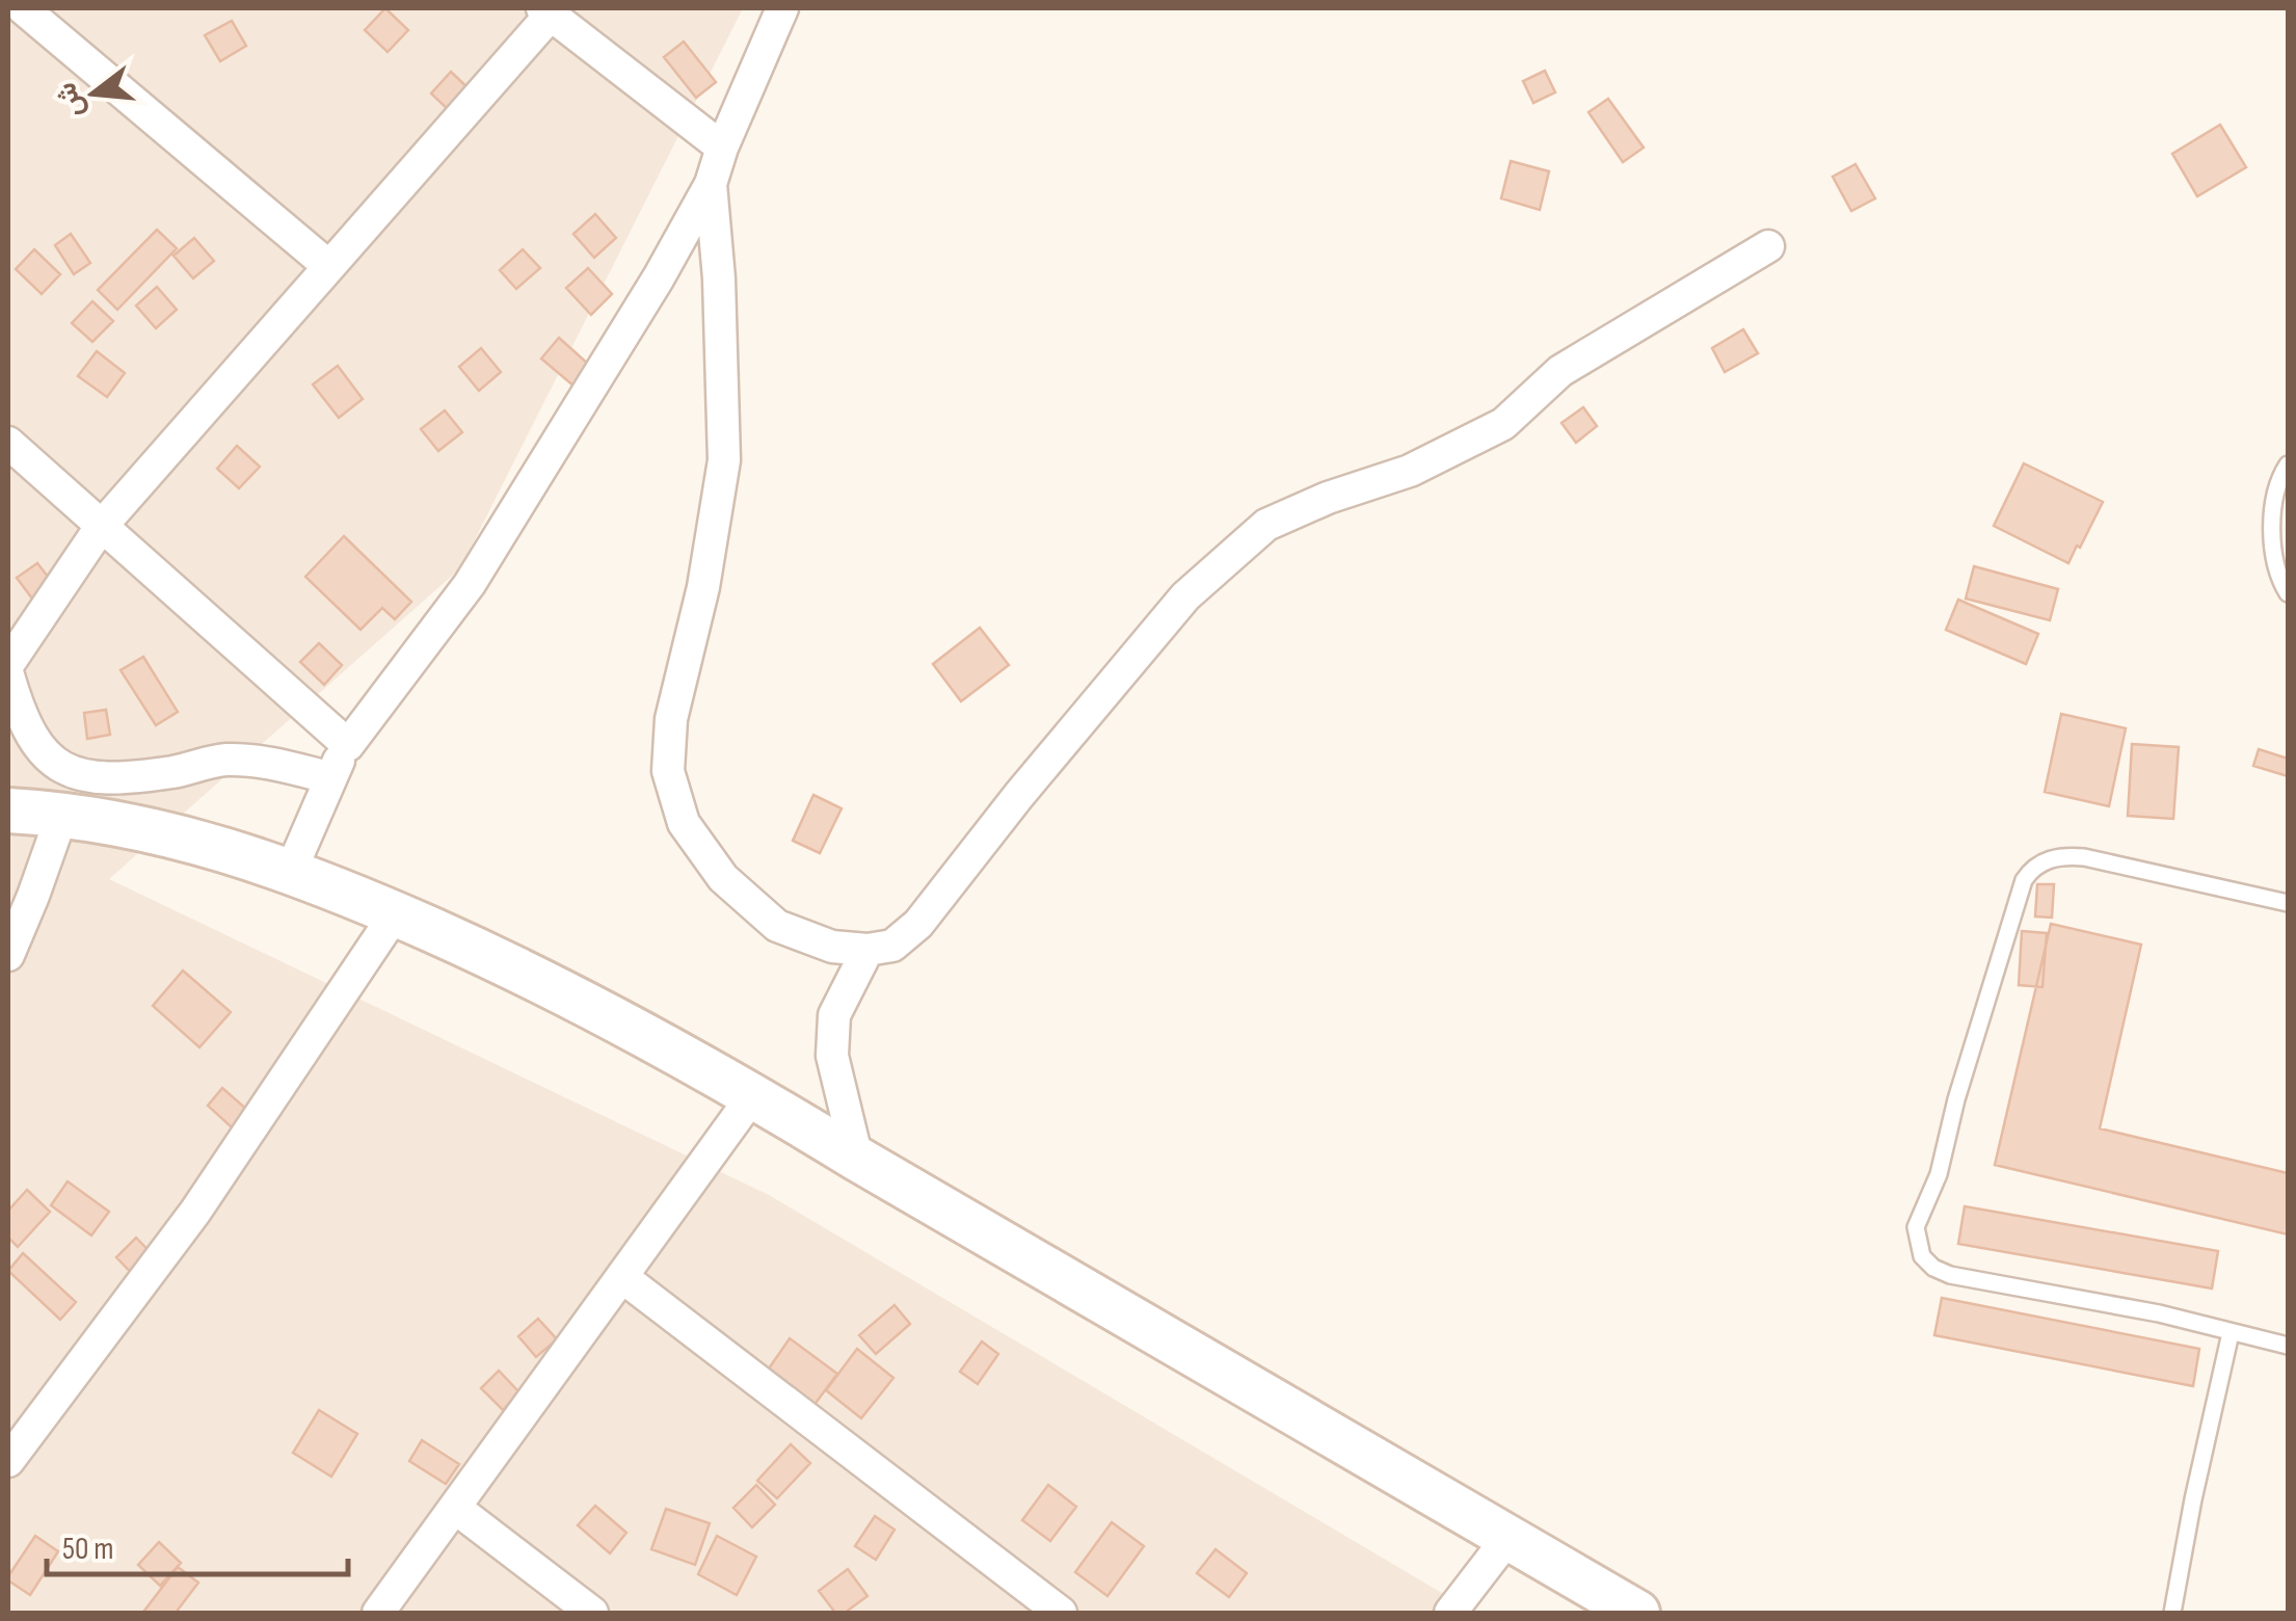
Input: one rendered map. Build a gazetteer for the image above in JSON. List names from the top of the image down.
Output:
{
  "scale_bar": "50 m",
  "north": "left"
}
